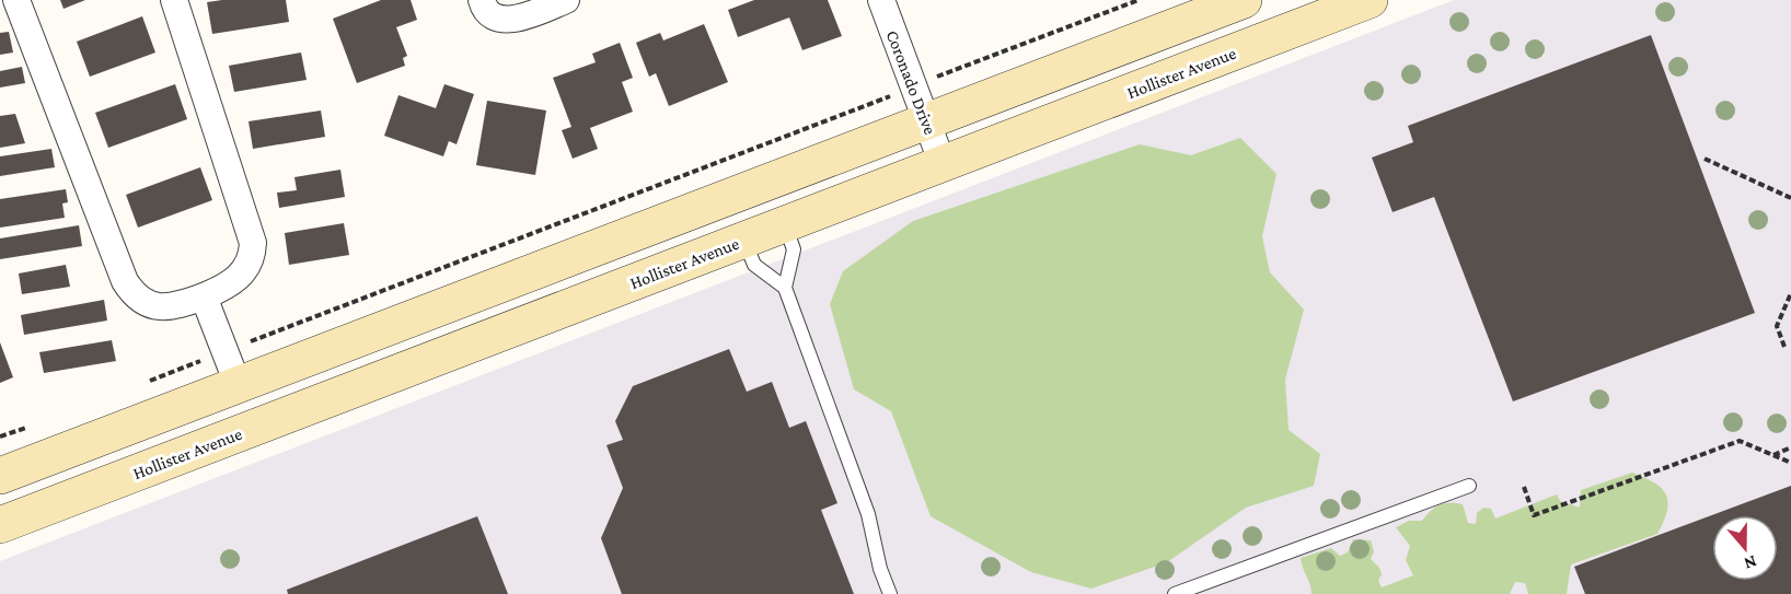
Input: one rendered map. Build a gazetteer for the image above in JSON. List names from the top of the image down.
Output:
{
  "streets": {
    "main road": ["Hollister Avenue"],
    "street": ["Coronado Drive"]
  },
  "crossings": [
    ["Hollister Avenue", "Coronado Drive"]
  ],
  "north": "bottom"
}
